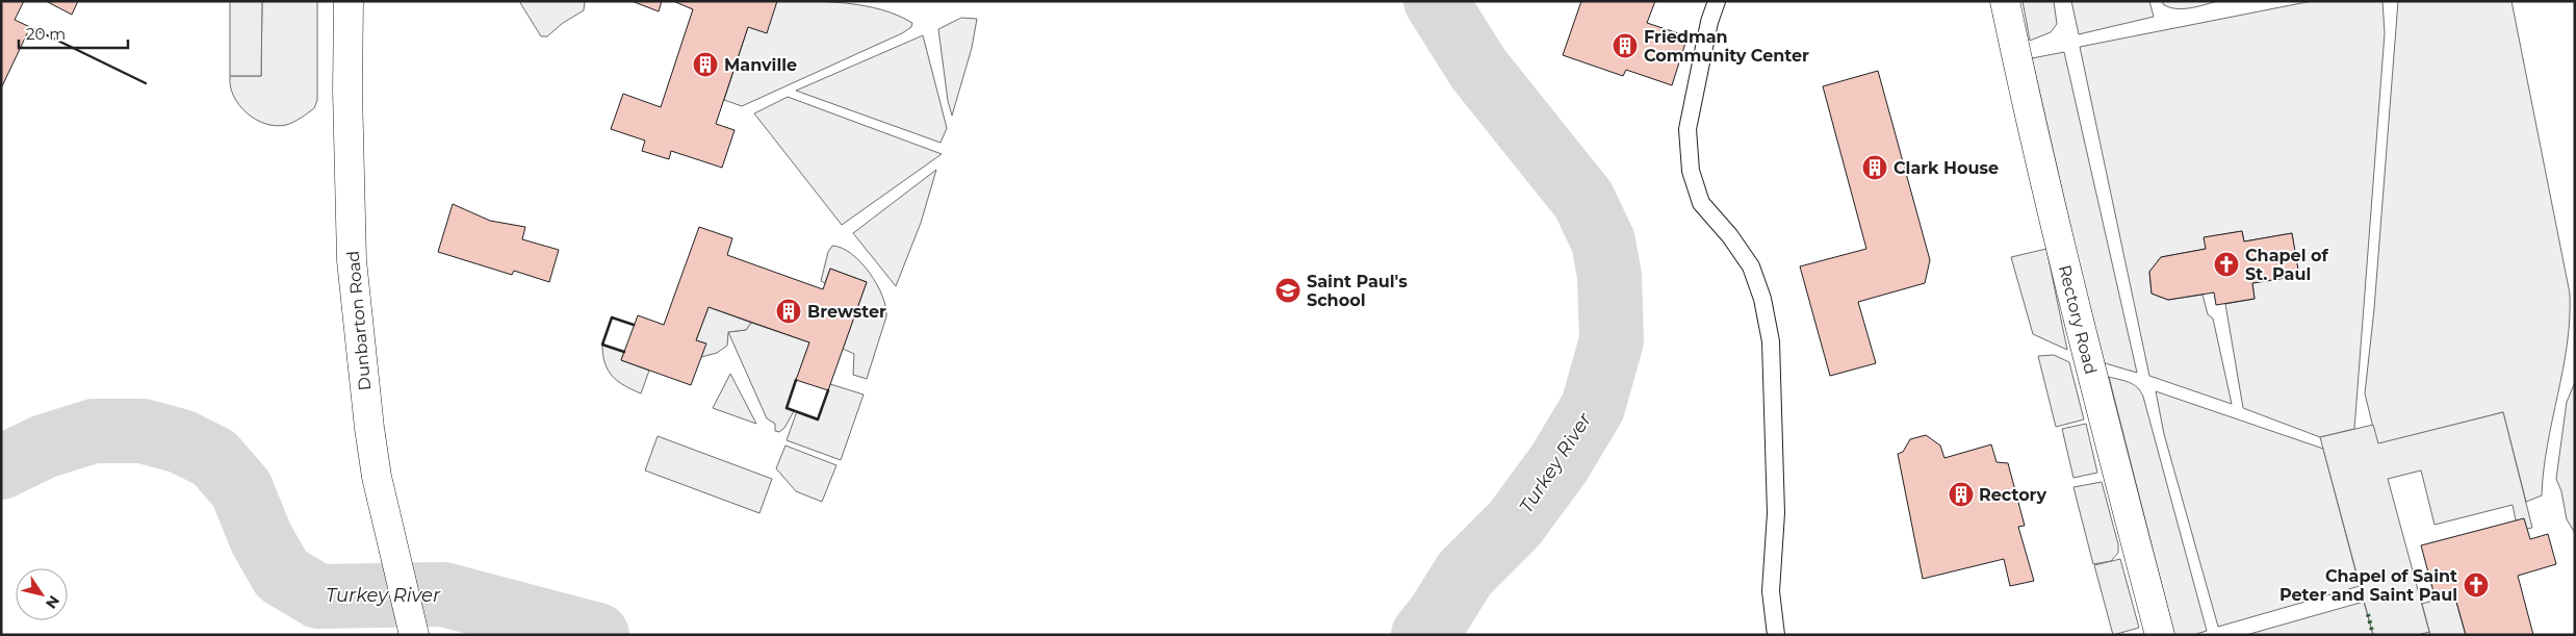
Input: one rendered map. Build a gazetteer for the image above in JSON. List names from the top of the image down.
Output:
{
  "streets": {
    "street": ["Rectory Road", "Dunbarton Road"]
  },
  "water": ["Turkey River"],
  "places": {
    "building": [
      "Friedman Community Center",
      "Manville",
      "Clark House",
      "Brewster",
      "Rectory"
    ],
    "church": ["Chapel of St. Paul", "Chapel of Saint Peter and Saint Paul"],
    "school or university": ["Saint Paul's School"]
  },
  "scale_bar": "20 m",
  "north": "bottom right"
}
